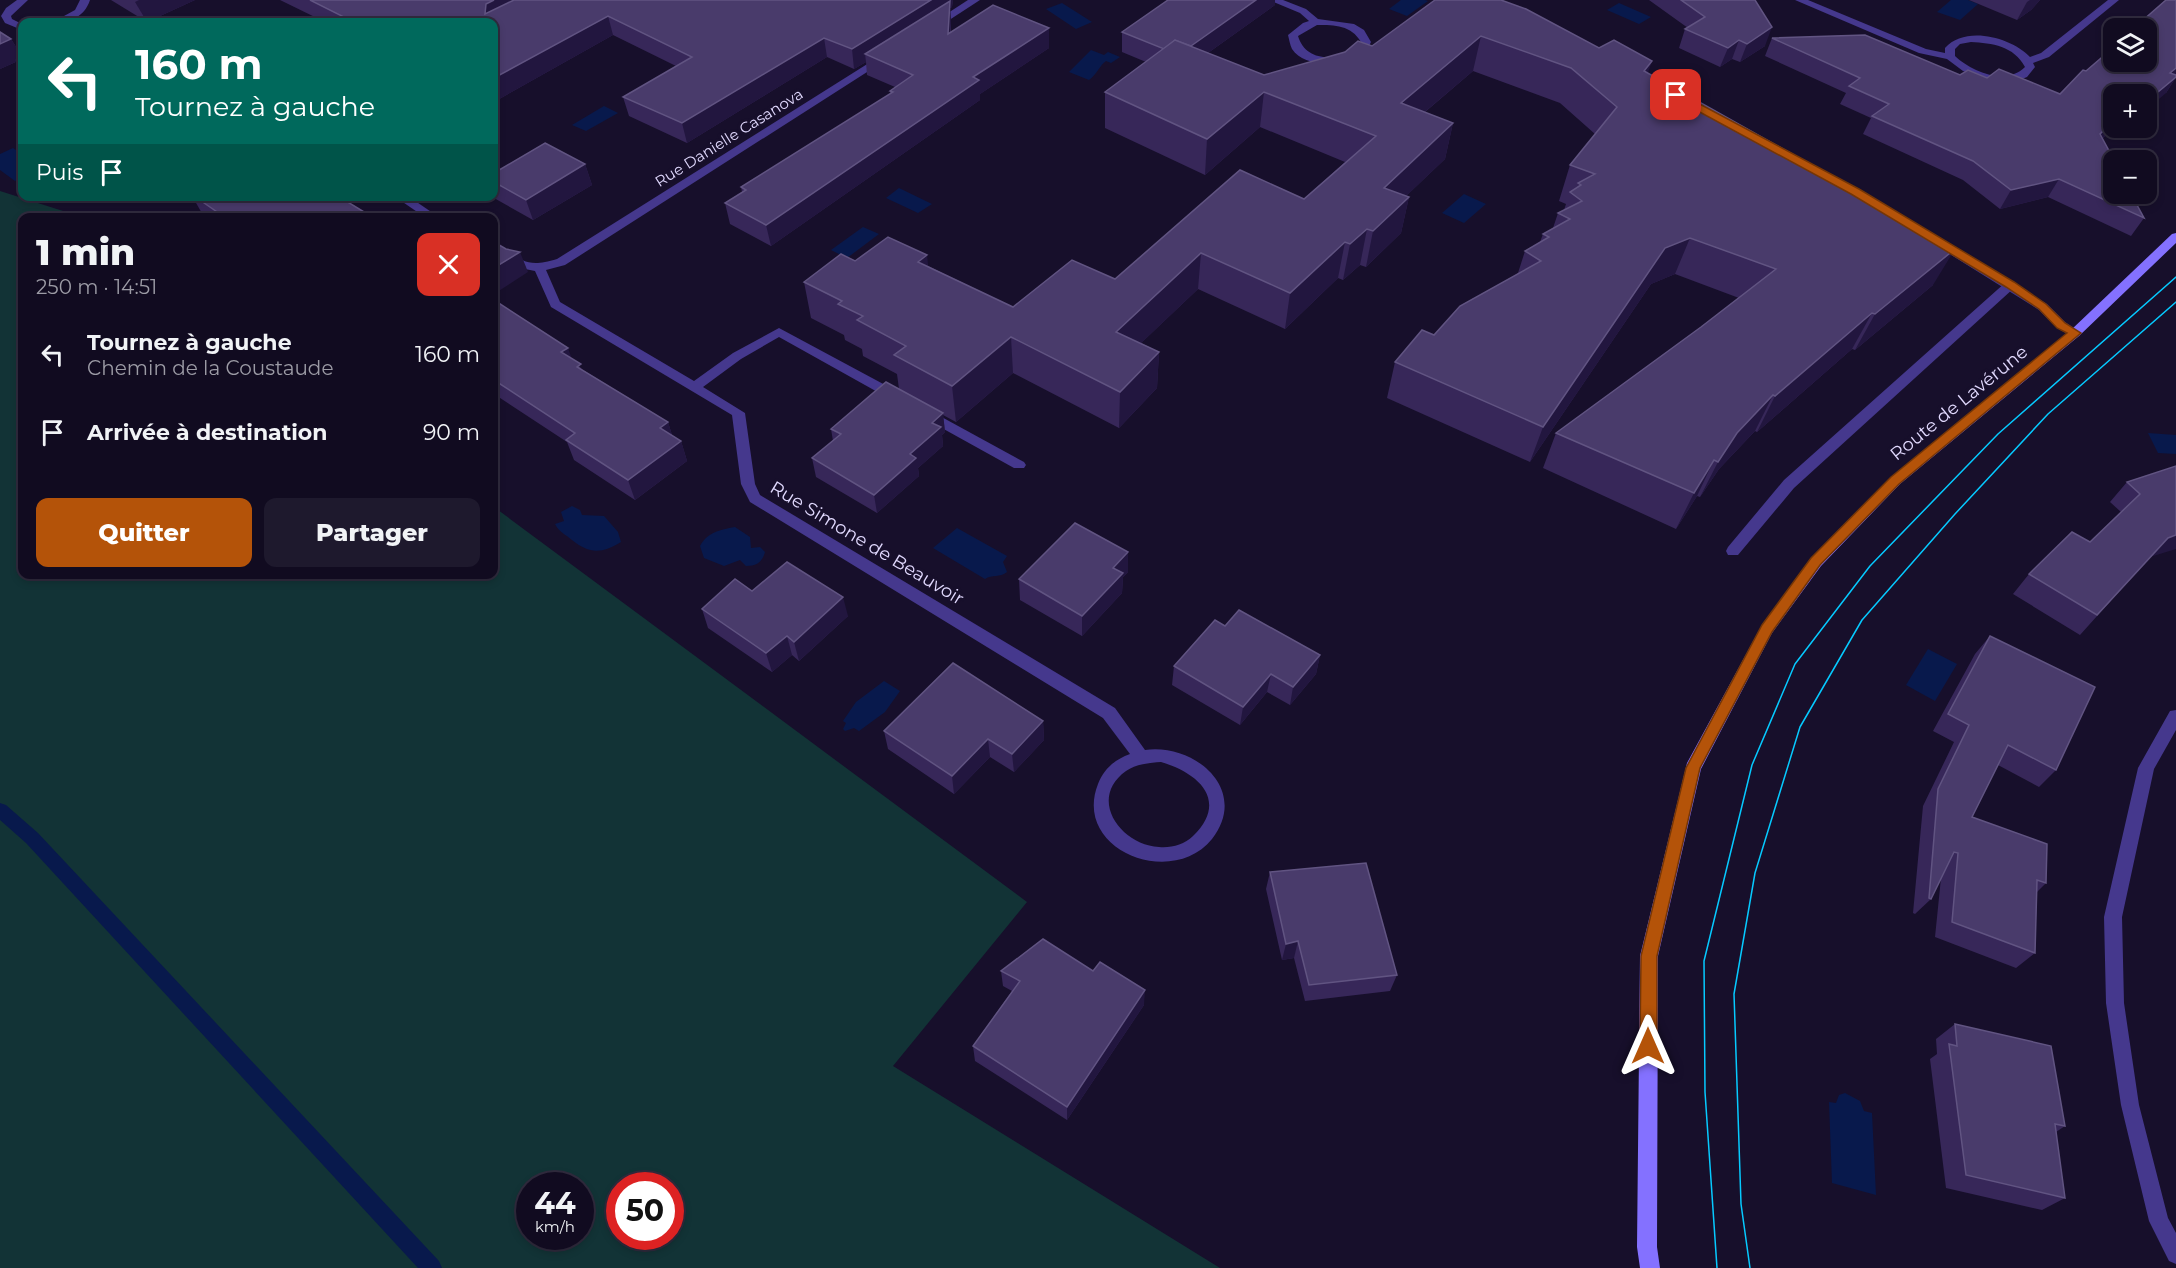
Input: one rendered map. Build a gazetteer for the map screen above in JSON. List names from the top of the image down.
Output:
{
  "streets": {
    "main road": ["Route de Lavérune"],
    "street": ["Rue Danielle Casanova", "Rue Simone de Beauvoir"]
  },
  "crossings": [
    ["Rue Danielle Casanova", "Rue Simone de Beauvoir"]
  ],
  "page": {
    "map_buttons": ["+", "−"],
    "turn": ["160 m", "Tournez à gauche"],
    "then": "Puis",
    "heading": ["1 min", "250 m · 14:51"],
    "list": [
      {
        "name": "Tournez à gauche",
        "note": "Chemin de la Coustaude",
        "value": "160 m"
      },
      {
        "name": "Arrivée à destination",
        "value": "90 m"
      }
    ],
    "buttons": ["Quitter", "Partager"],
    "speed": "44 km/h",
    "limit": "50"
  }
}
